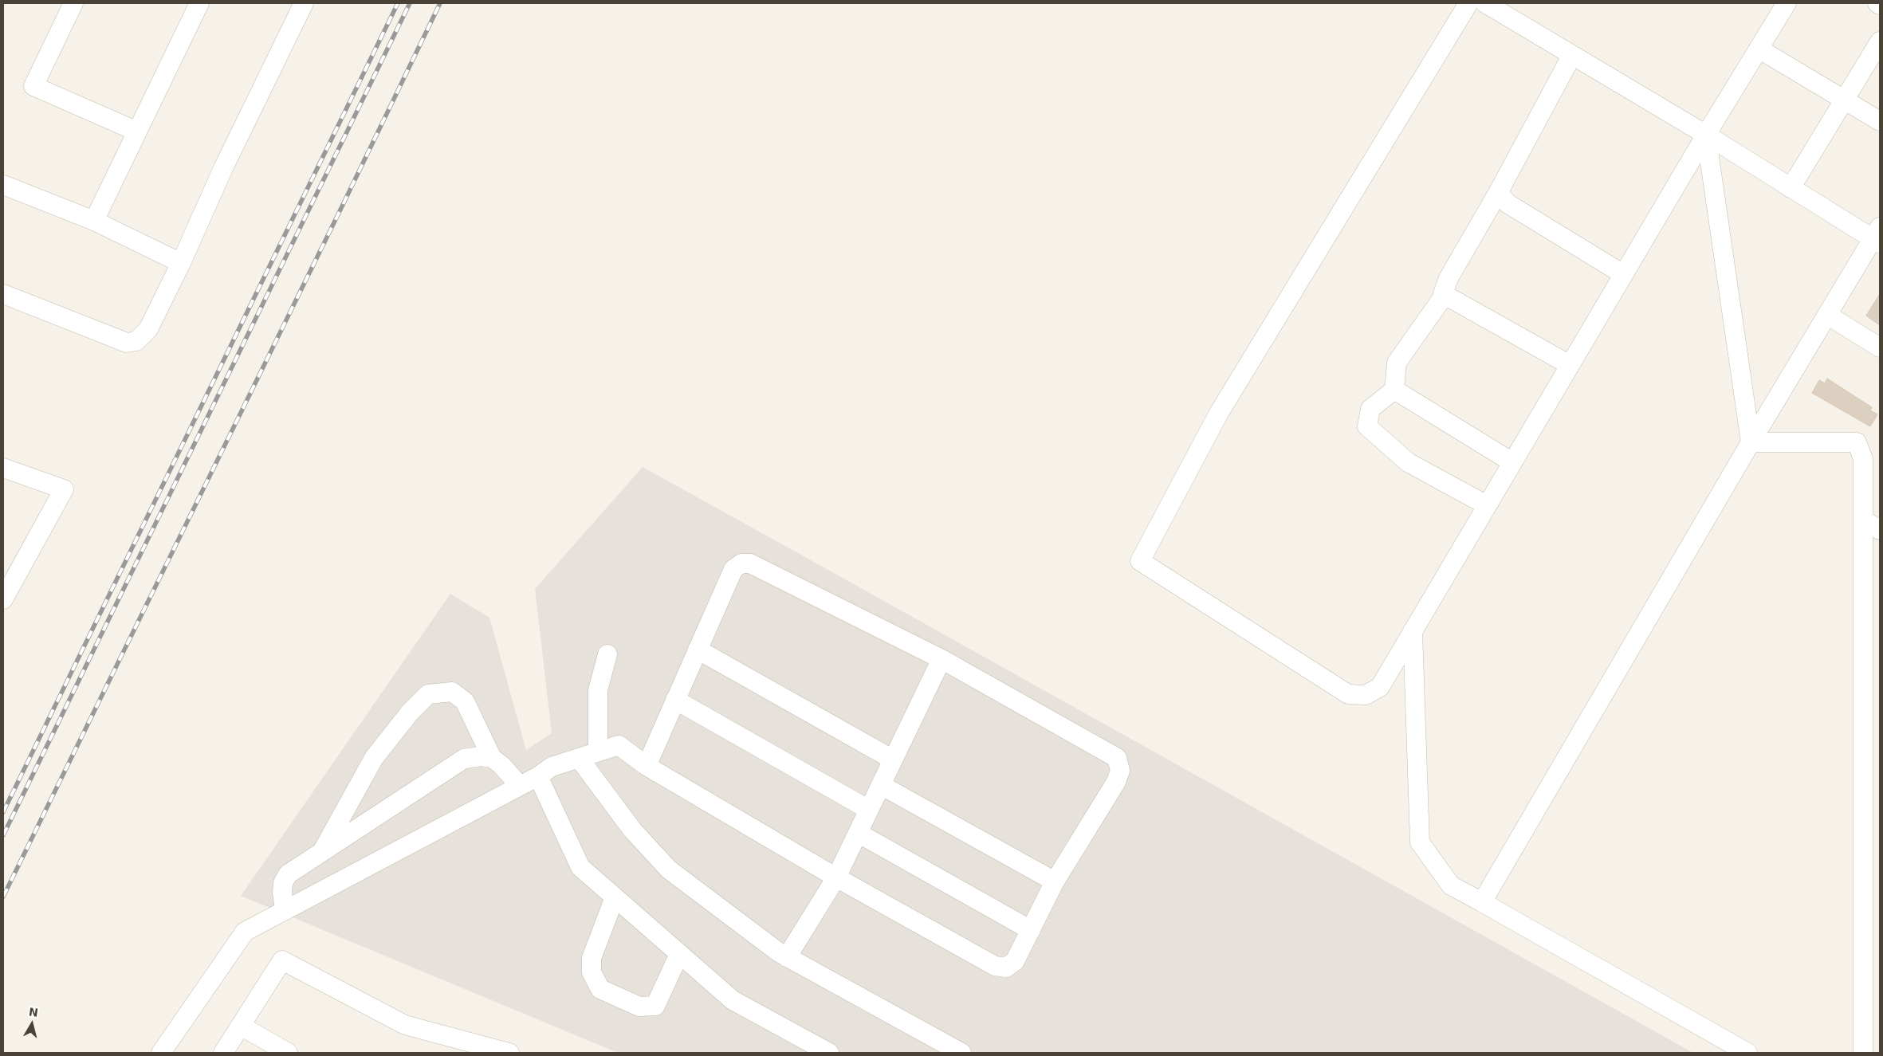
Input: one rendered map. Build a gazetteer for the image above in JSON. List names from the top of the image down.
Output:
{
  "north": "top"
}
